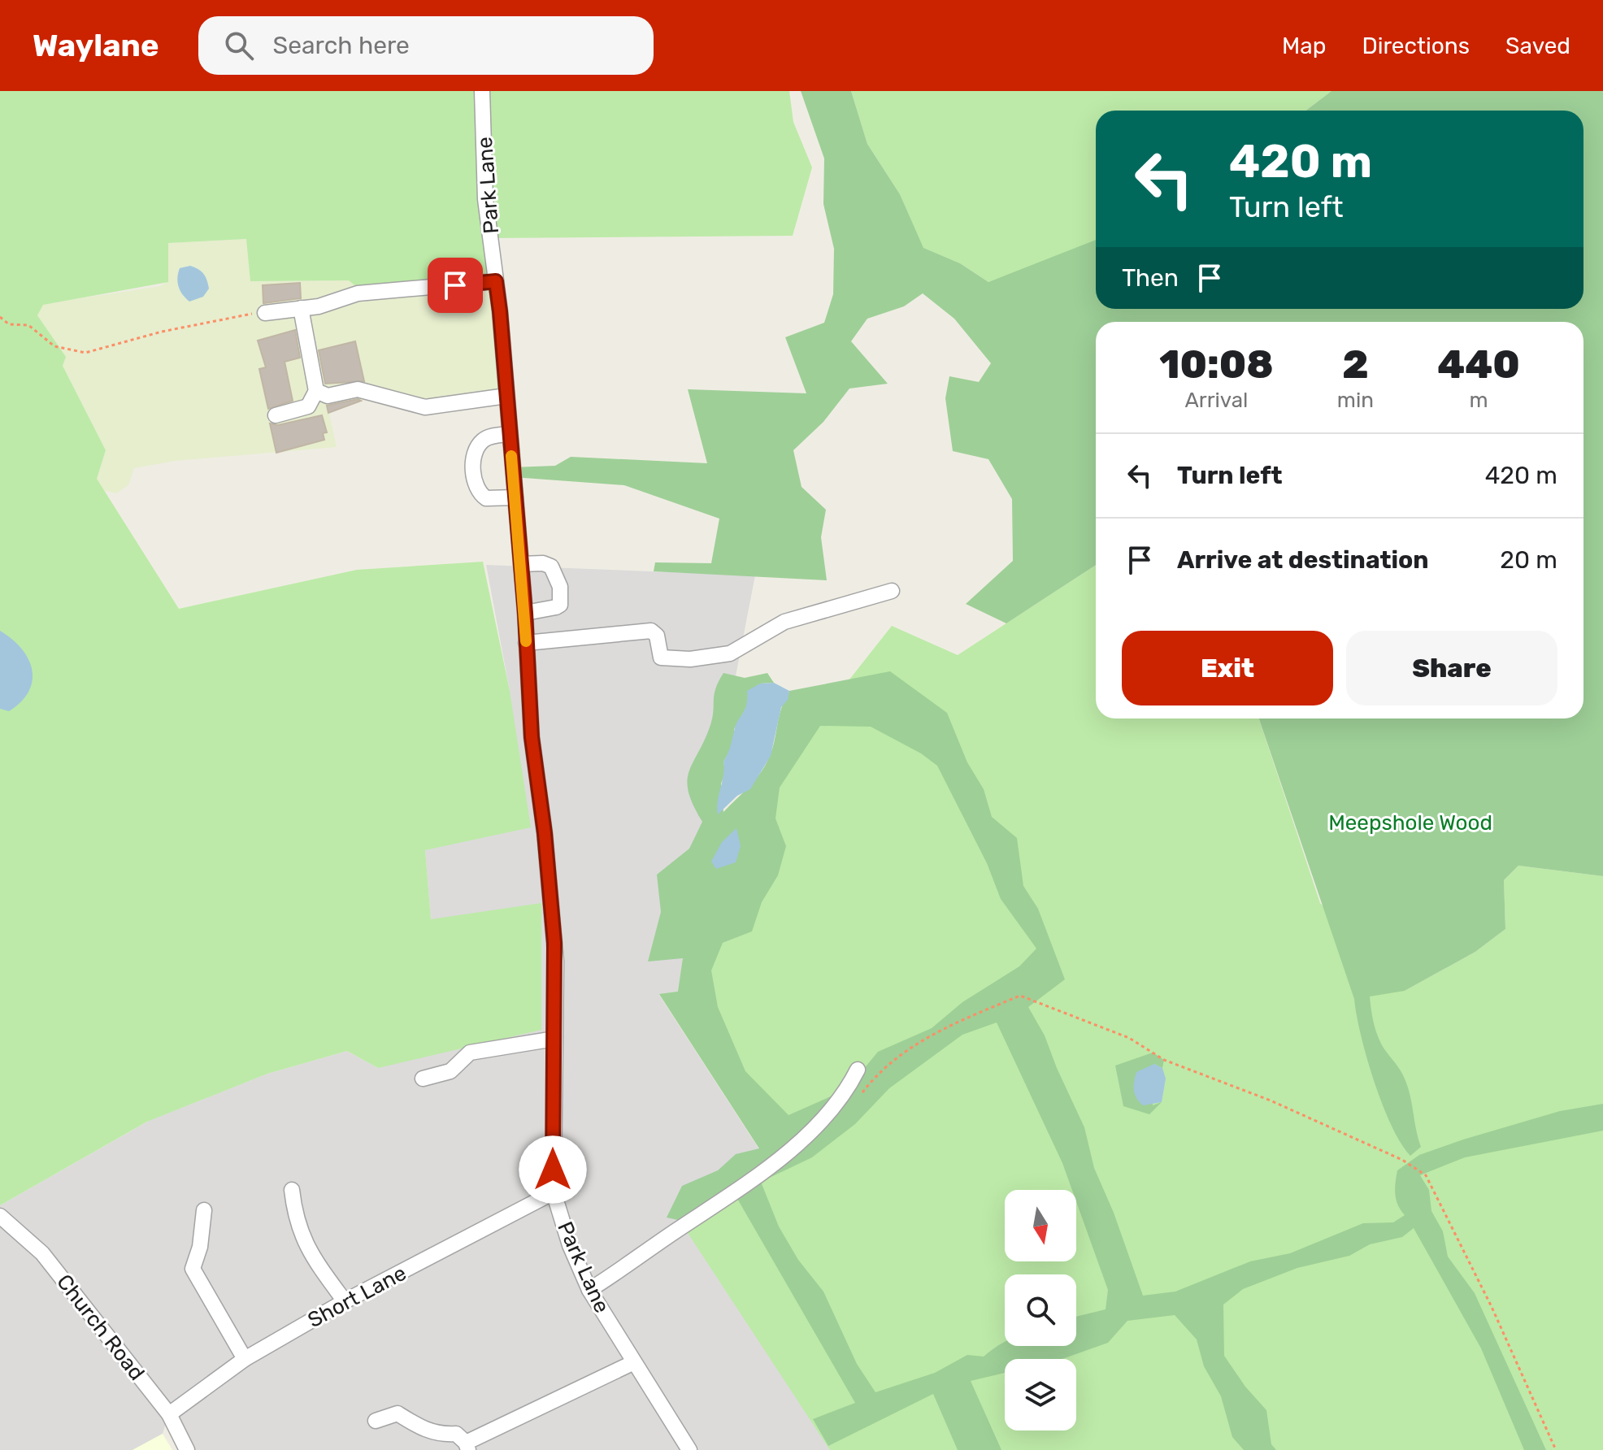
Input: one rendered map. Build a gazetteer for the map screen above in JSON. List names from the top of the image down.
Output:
{
  "streets": {
    "street": ["Park Lane", "Short Lane", "Church Road"]
  },
  "crossings": [
    ["Park Lane", "Short Lane"],
    ["Short Lane", "Church Road"]
  ],
  "parks": ["Meepshole Wood"],
  "north": "bottom",
  "page": {
    "header": "Waylane",
    "search": "Search here",
    "nav": ["Map", "Directions", "Saved"],
    "turn": ["420 m", "Turn left"],
    "then": "Then",
    "eta": [
      "10:08",
      "Arrival",
      "2",
      "min",
      "440",
      "m"
    ],
    "list": [
      {
        "name": "Turn left",
        "value": "420 m"
      },
      {
        "name": "Arrive at destination",
        "value": "20 m"
      }
    ],
    "buttons": ["Exit", "Share"]
  }
}
